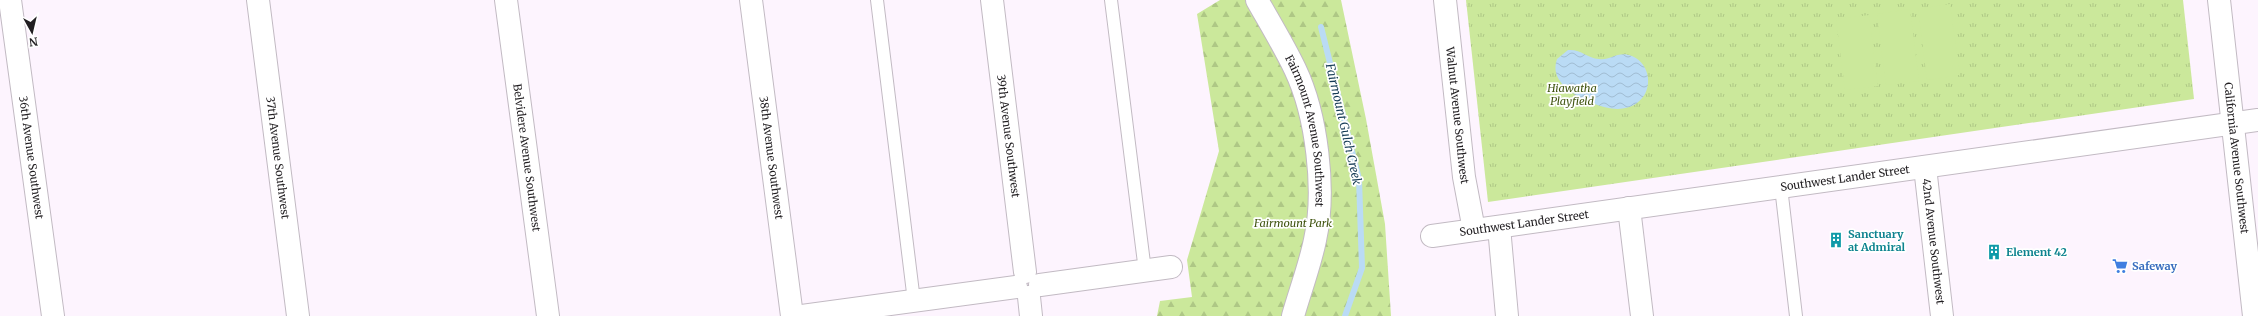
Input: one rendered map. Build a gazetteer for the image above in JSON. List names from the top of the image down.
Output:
{
  "streets": {
    "street": [
      "Walnut Avenue Southwest",
      "Fairmount Avenue Southwest",
      "39th Avenue Southwest",
      "36th Avenue Southwest",
      "37th Avenue Southwest",
      "Belvidere Avenue Southwest",
      "38th Avenue Southwest",
      "California Avenue Southwest",
      "Southwest Lander Street",
      "42nd Avenue Southwest"
    ]
  },
  "crossings": [
    ["Walnut Avenue Southwest", "Southwest Lander Street"],
    ["California Avenue Southwest", "Southwest Lander Street"],
    ["Southwest Lander Street", "42nd Avenue Southwest"]
  ],
  "water": ["Fairmount Gulch Creek"],
  "parks": ["Hiawatha Playfield", "Fairmount Park"],
  "places": {
    "building": ["Sanctuary at Admiral", "Element 42"],
    "supermarket": ["Safeway"]
  },
  "north": "bottom"
}
